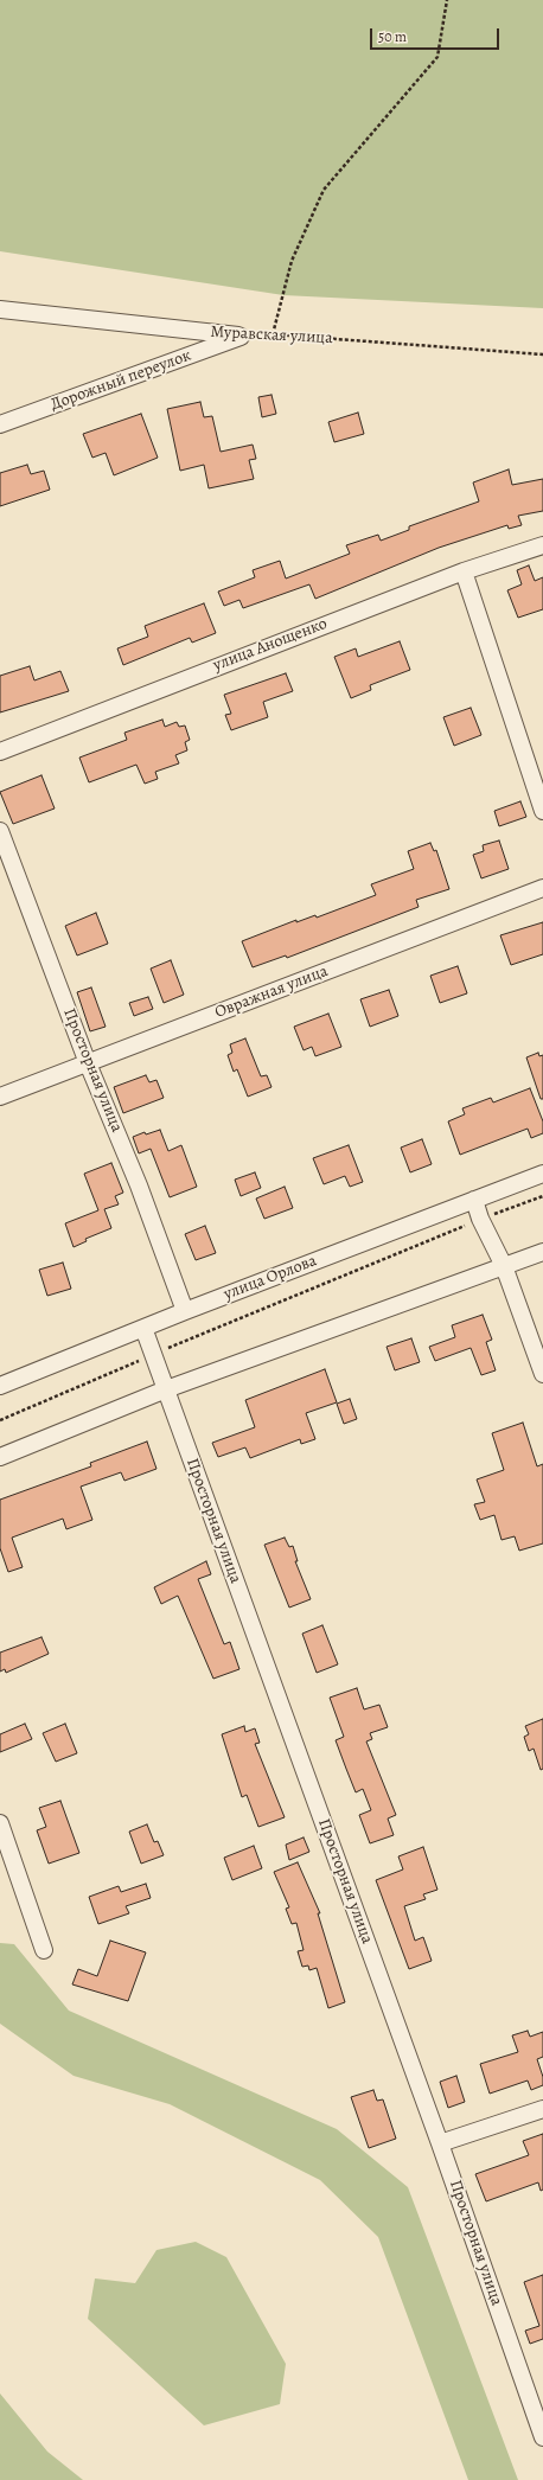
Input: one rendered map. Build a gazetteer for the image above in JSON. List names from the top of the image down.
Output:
{
  "streets": {
    "street": [
      "Муравская улица",
      "Дорожный переулок",
      "улица Анощенко",
      "Овражная улица",
      "Просторная улица",
      "улица Орлова"
    ]
  },
  "crossings": [
    ["Муравская улица", "Дорожный переулок"],
    ["Овражная улица", "Просторная улица"],
    ["Просторная улица", "улица Орлова"]
  ],
  "scale_bar": "50 m"
}
